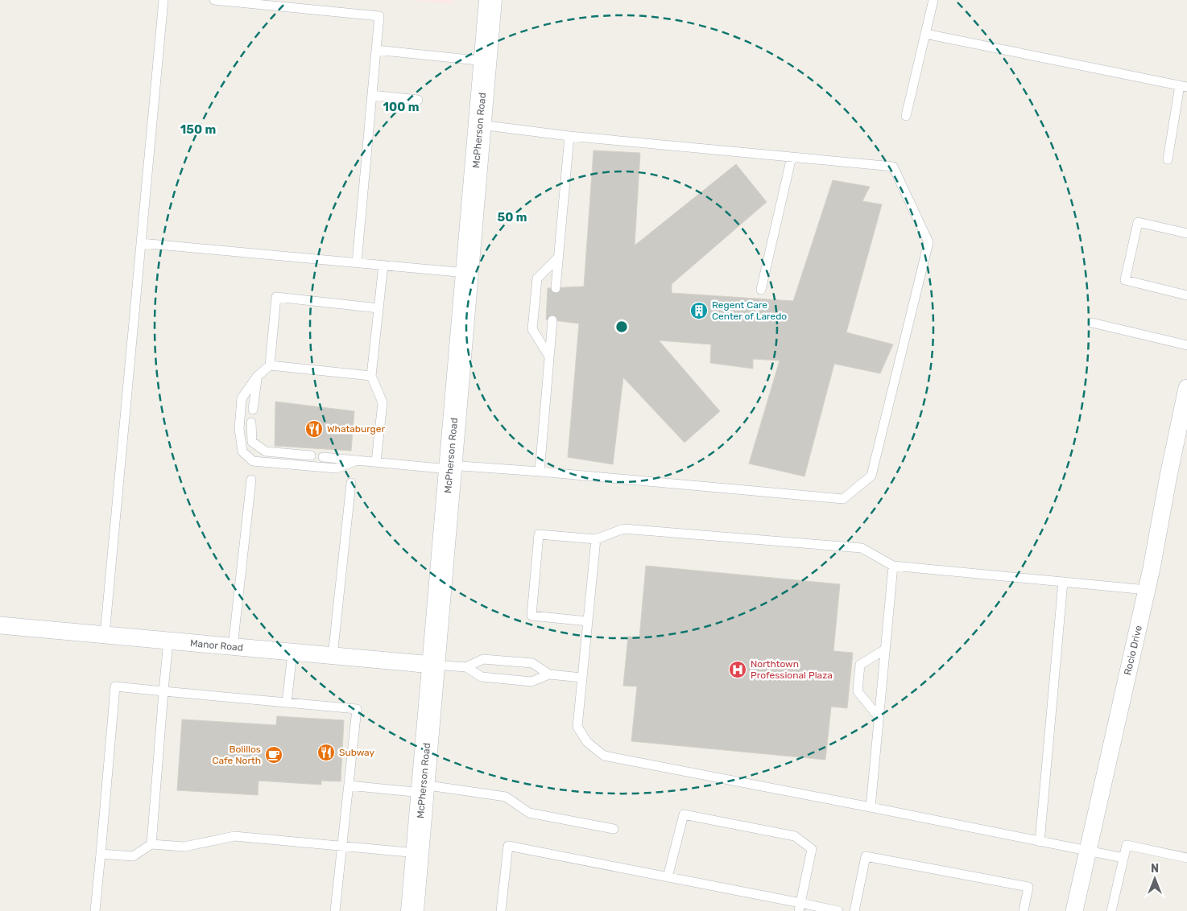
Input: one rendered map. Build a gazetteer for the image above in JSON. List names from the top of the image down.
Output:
{
  "streets": {
    "main road": ["McPherson Road"],
    "street": ["Manor Road", "Rocio Drive"]
  },
  "crossings": [
    ["McPherson Road", "Manor Road"]
  ],
  "places": {
    "building": ["Regent Care Center of Laredo"],
    "restaurant": ["Whataburger", "Subway"],
    "hospital": ["Northtown Professional Plaza"],
    "cafe": ["Bolillos Cafe North"]
  },
  "north": "top",
  "rings": ["100 m", "150 m", "50 m"]
}
